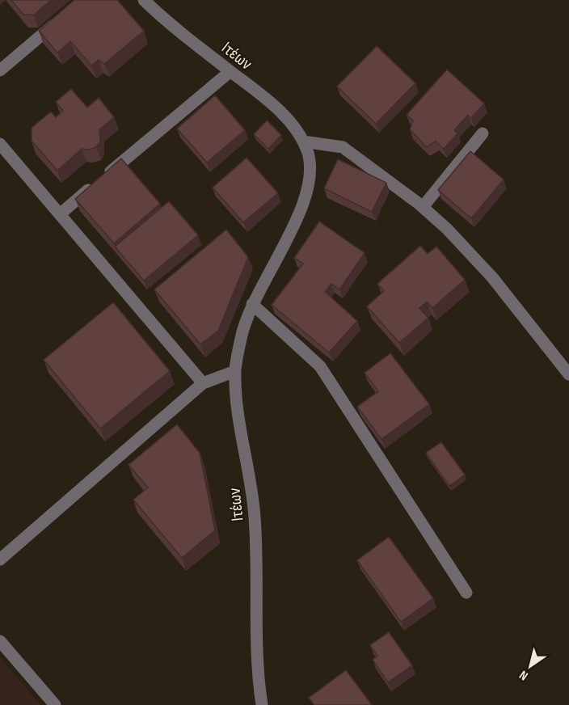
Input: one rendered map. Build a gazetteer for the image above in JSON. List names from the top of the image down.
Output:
{
  "streets": {
    "street": ["Ιτέων"]
  },
  "north": "bottom left"
}
